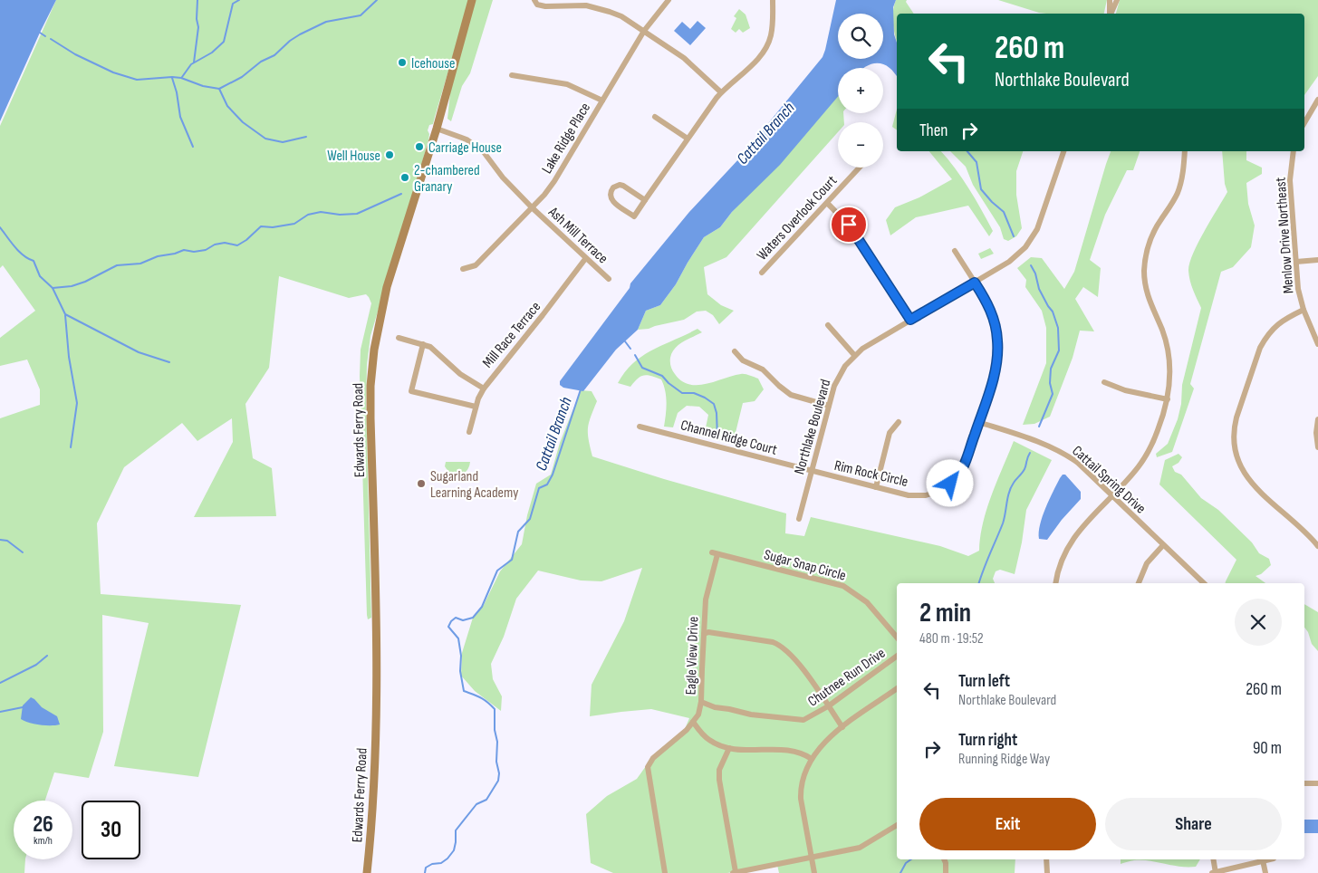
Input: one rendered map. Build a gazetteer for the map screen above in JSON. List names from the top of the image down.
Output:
{
  "streets": {
    "main road": ["Edwards Ferry Road"],
    "street": [
      "Lake Ridge Place",
      "Waters Overlook Court",
      "Ash Mill Terrace",
      "Menlow Drive Northeast",
      "Mill Race Terrace",
      "Northlake Boulevard",
      "Channel Ridge Court",
      "Rim Rock Circle",
      "Cattail Spring Drive",
      "Sugar Snap Circle",
      "Eagle View Drive",
      "Chutnee Run Drive"
    ]
  },
  "crossings": [
    ["Lake Ridge Place", "Ash Mill Terrace"],
    ["Ash Mill Terrace", "Mill Race Terrace"],
    ["Ash Mill Terrace", "Edwards Ferry Road"],
    ["Northlake Boulevard", "Channel Ridge Court"],
    ["Northlake Boulevard", "Rim Rock Circle"],
    ["Channel Ridge Court", "Rim Rock Circle"],
    ["Rim Rock Circle", "Cattail Spring Drive"],
    ["Sugar Snap Circle", "Eagle View Drive"],
    ["Eagle View Drive", "Chutnee Run Drive"]
  ],
  "water": ["Cattail Branch"],
  "places": [
    "Icehouse",
    "Carriage House",
    "Well House",
    "2-chambered Granary",
    "Sugarland Learning Academy"
  ],
  "page": {
    "map_buttons": ["+", "−"],
    "turn": ["260 m", "Northlake Boulevard"],
    "then": "Then",
    "heading": ["2 min", "480 m · 19:52"],
    "list": [
      {
        "name": "Turn left",
        "note": "Northlake Boulevard",
        "value": "260 m"
      },
      {
        "name": "Turn right",
        "note": "Running Ridge Way",
        "value": "90 m"
      }
    ],
    "buttons": ["Exit", "Share"],
    "speed": "26 km/h",
    "limit": "30"
  }
}
